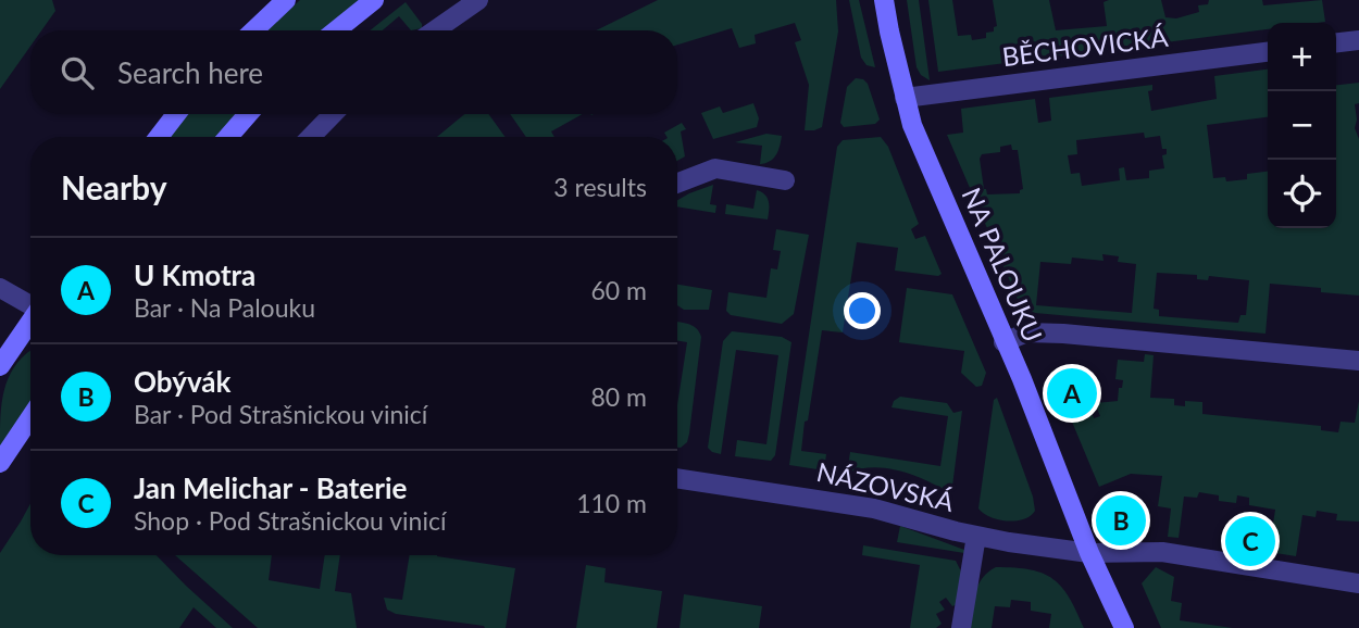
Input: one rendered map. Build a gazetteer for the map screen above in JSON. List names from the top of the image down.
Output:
{
  "streets": {
    "street": ["BĚCHOVICKÁ", "NA PALOUKU", "NÁZOVSKÁ"]
  },
  "crossings": [
    ["BĚCHOVICKÁ", "NA PALOUKU"],
    ["NA PALOUKU", "NÁZOVSKÁ"]
  ],
  "page": {
    "map_buttons": ["+", "−"],
    "search": "Search here",
    "heading": ["Nearby", "3 results"],
    "list": [
      {
        "mark": "A",
        "name": "U Kmotra",
        "note": "Bar · Na Palouku",
        "value": "60 m"
      },
      {
        "mark": "B",
        "name": "Obývák",
        "note": "Bar · Pod Strašnickou vinicí",
        "value": "80 m"
      },
      {
        "mark": "C",
        "name": "Jan Melichar - Baterie",
        "note": "Shop · Pod Strašnickou vinicí",
        "value": "110 m"
      }
    ],
    "pins": ["A", "B", "C"]
  }
}
